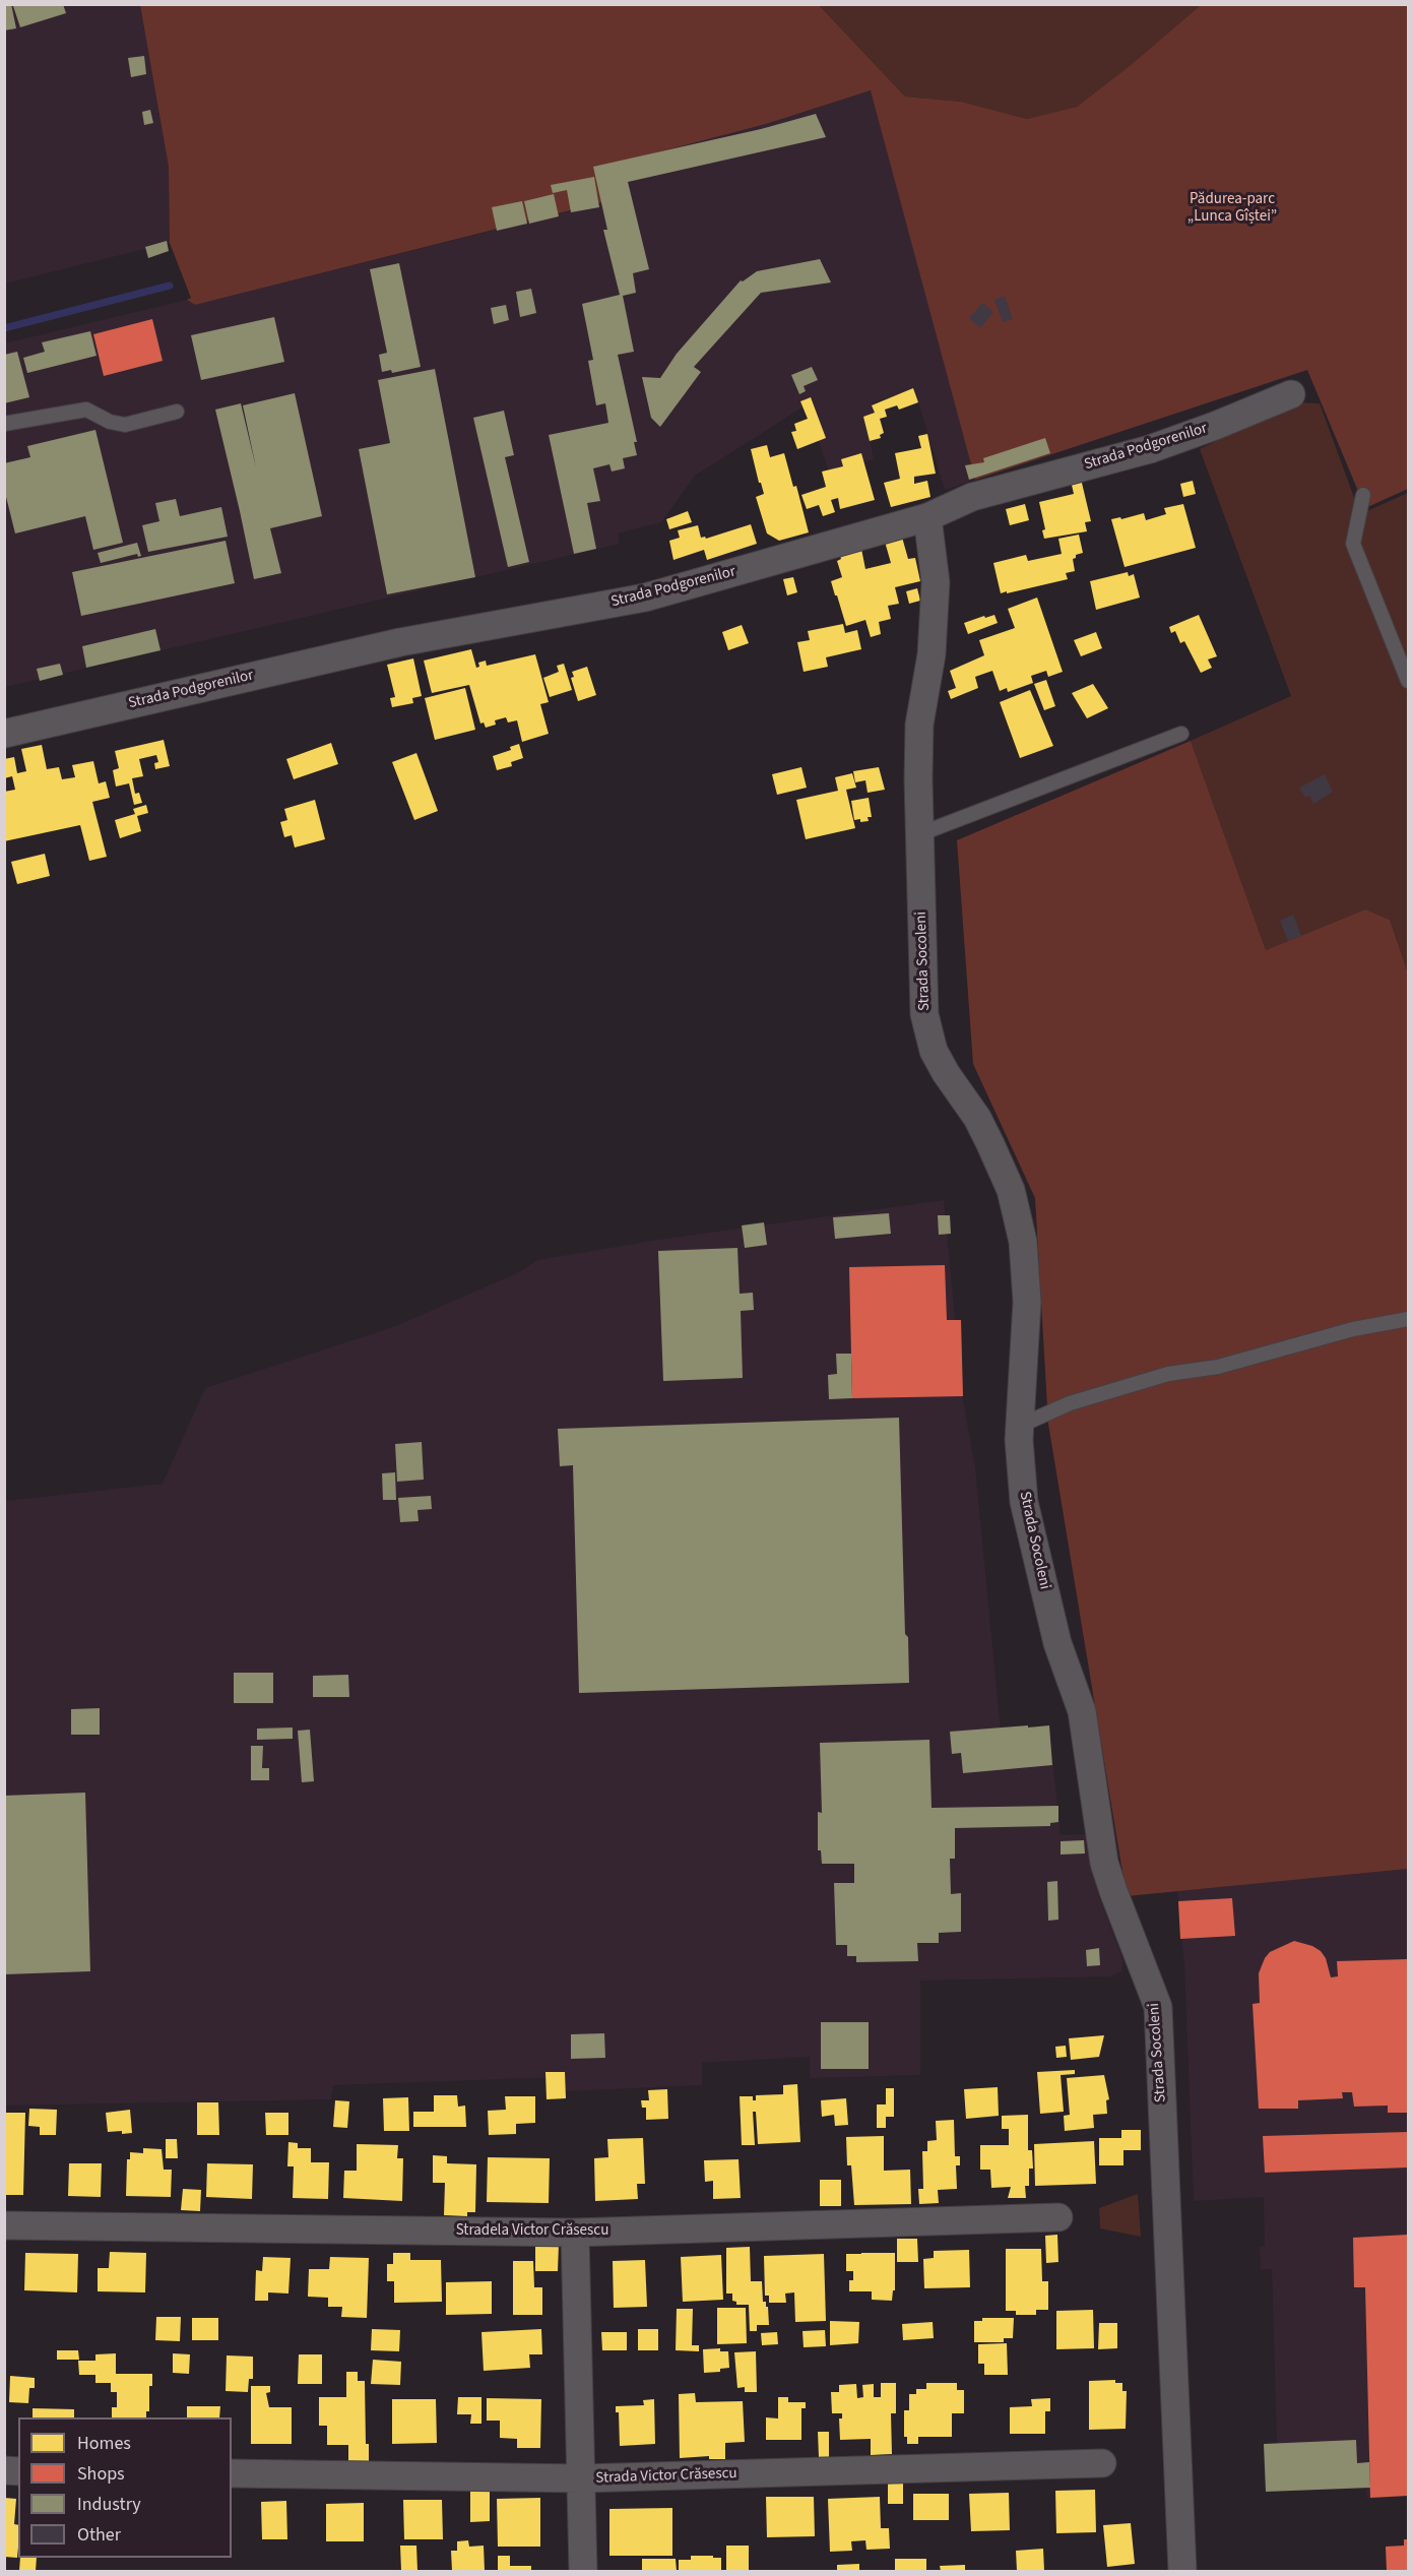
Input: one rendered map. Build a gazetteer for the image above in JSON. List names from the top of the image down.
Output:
{
  "streets": {
    "street": [
      "Strada Podgorenilor",
      "Strada Socoleni",
      "Stradela Victor Crăsescu",
      "Strada Victor Crăsescu"
    ]
  },
  "crossings": [
    ["Strada Podgorenilor", "Strada Socoleni"]
  ],
  "parks": ["Pădurea-parc „Lunca Gîștei”"],
  "legend": [
    "Homes",
    "Shops",
    "Industry",
    "Other"
  ]
}
